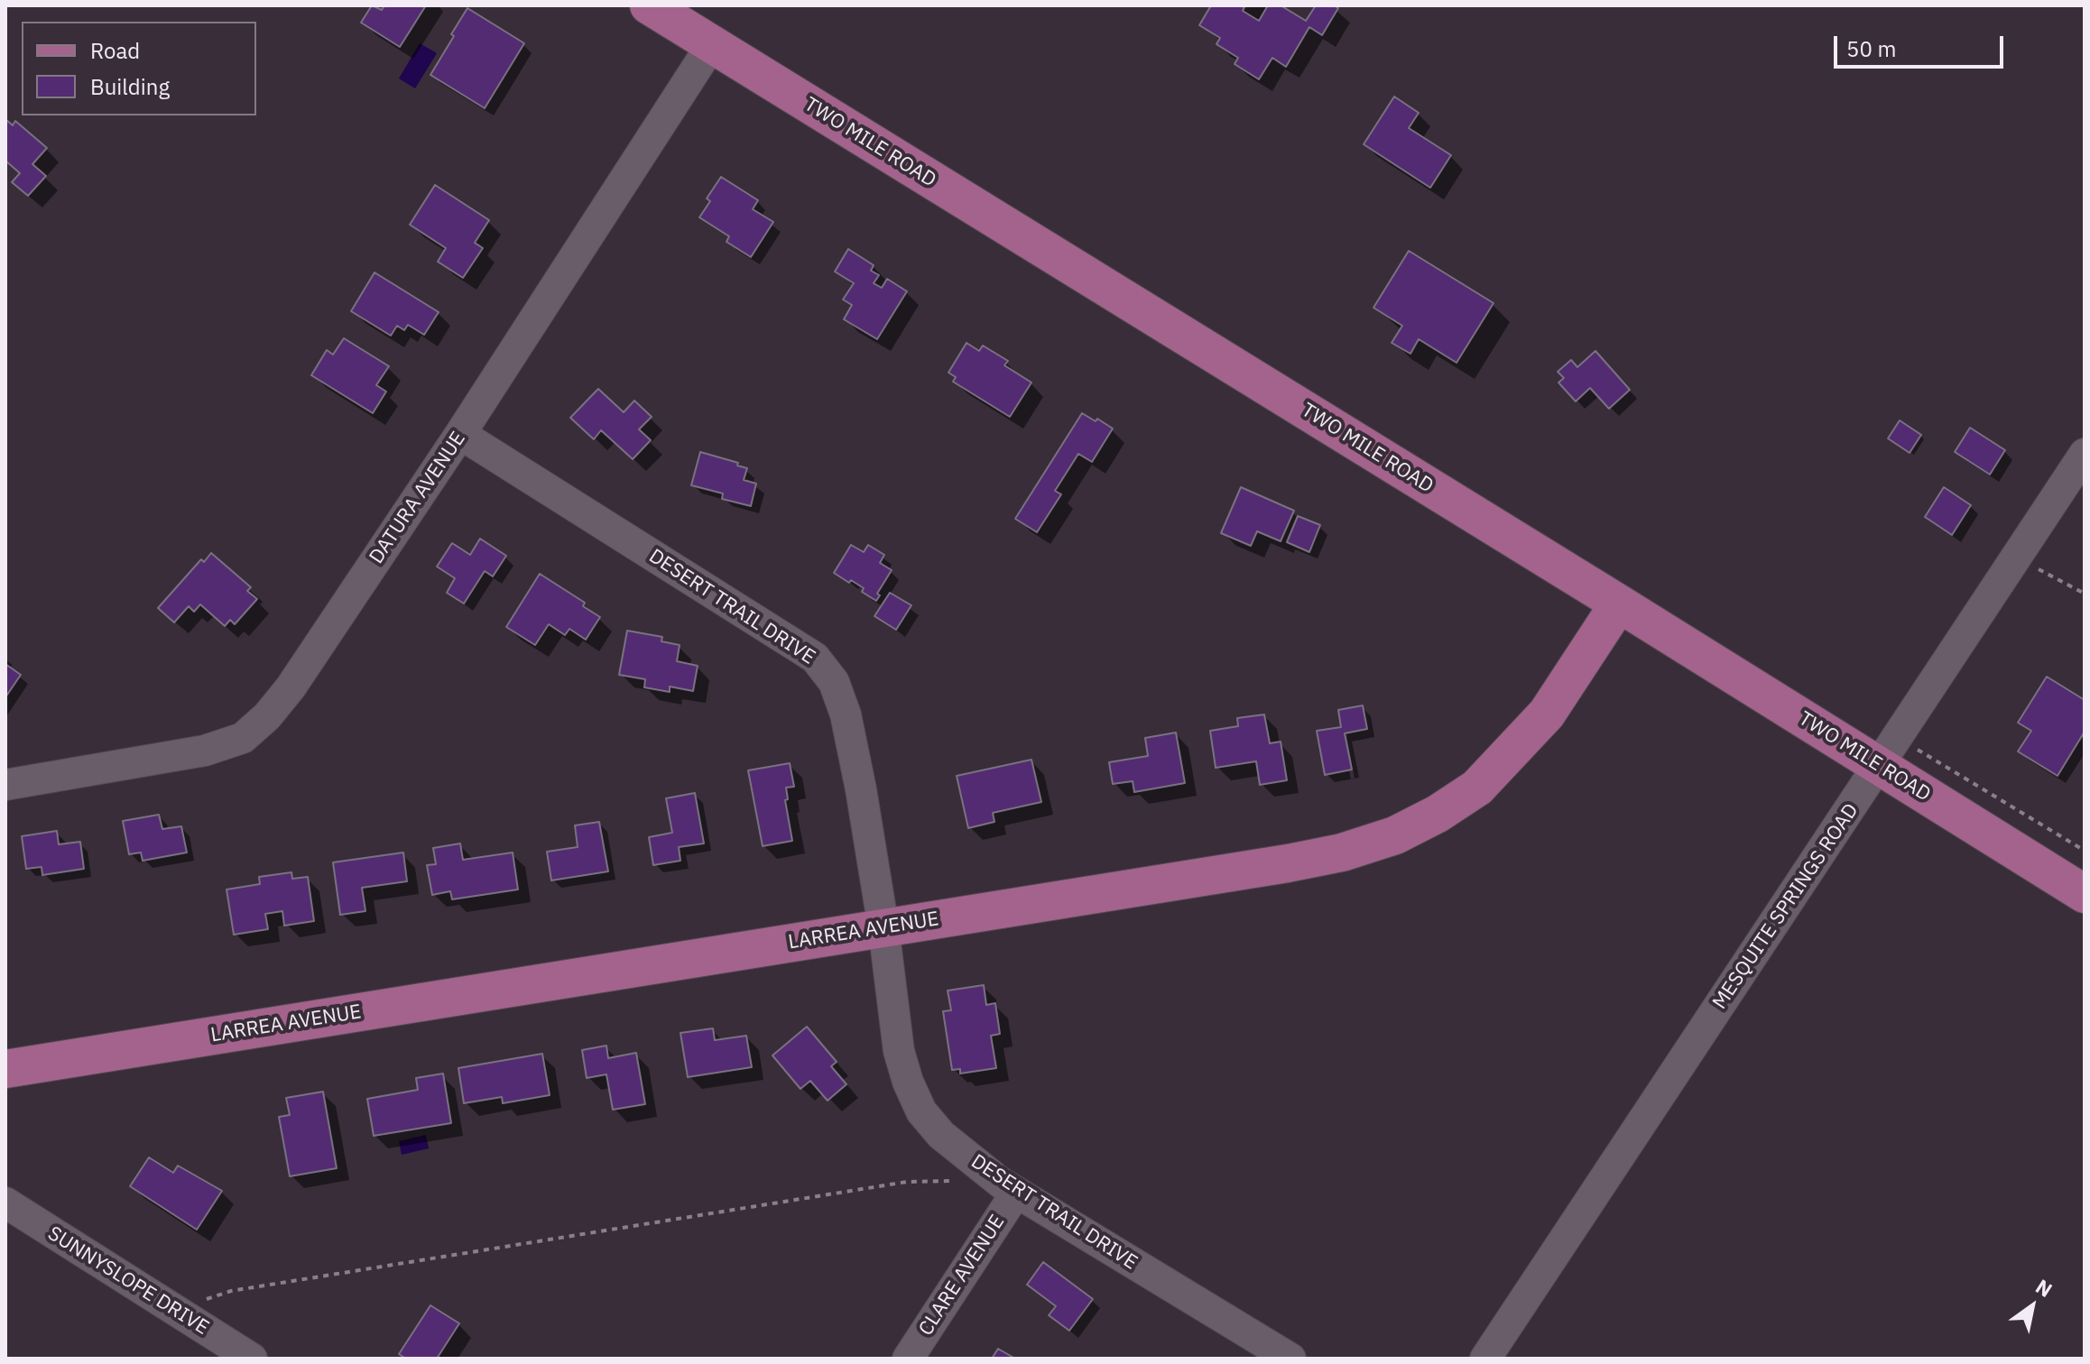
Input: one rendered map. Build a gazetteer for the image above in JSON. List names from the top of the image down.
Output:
{
  "streets": {
    "main road": ["TWO MILE ROAD", "LARREA AVENUE"],
    "street": [
      "DATURA AVENUE",
      "DESERT TRAIL DRIVE",
      "MESQUITE SPRINGS ROAD",
      "CLARE AVENUE",
      "SUNNYSLOPE DRIVE"
    ]
  },
  "crossings": [
    ["TWO MILE ROAD", "DATURA AVENUE"],
    ["TWO MILE ROAD", "MESQUITE SPRINGS ROAD"],
    ["TWO MILE ROAD", "LARREA AVENUE"],
    ["DATURA AVENUE", "DESERT TRAIL DRIVE"],
    ["DESERT TRAIL DRIVE", "LARREA AVENUE"],
    ["DESERT TRAIL DRIVE", "CLARE AVENUE"]
  ],
  "legend": ["Road", "Building"],
  "scale_bar": "50 m",
  "north": "top right"
}
